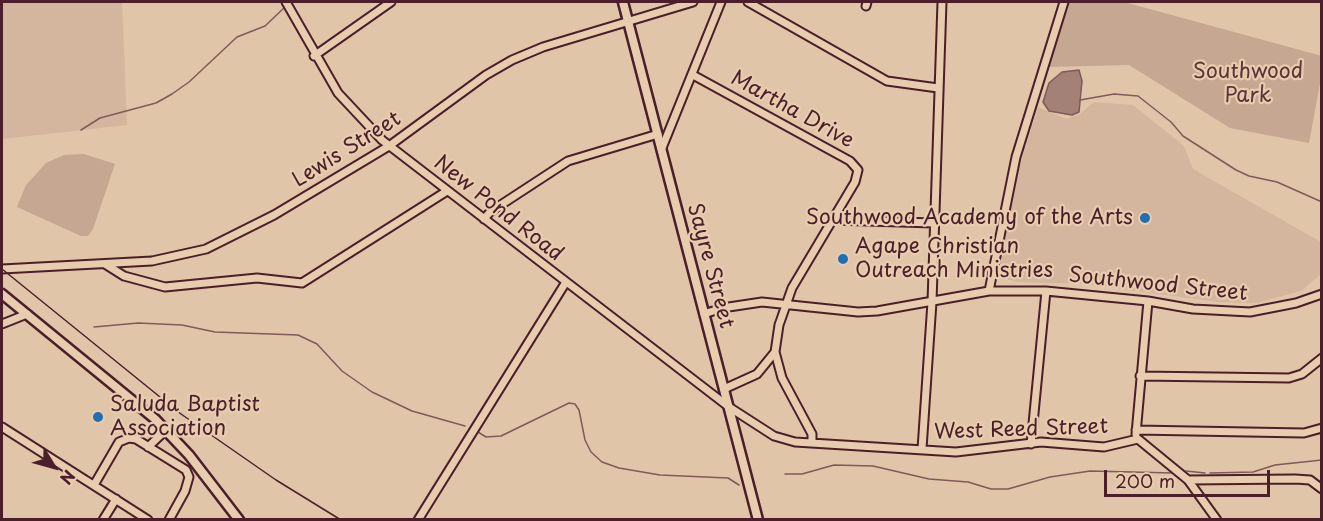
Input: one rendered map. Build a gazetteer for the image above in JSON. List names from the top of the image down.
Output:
{
  "streets": {
    "main road": ["Sayre Street"],
    "street": [
      "Martha Drive",
      "Lewis Street",
      "New Pond Road",
      "Southwood Street",
      "West Reed Street"
    ]
  },
  "crossings": [
    ["Martha Drive", "Sayre Street"],
    ["Martha Drive", "Southwood Street"],
    ["Lewis Street", "New Pond Road"],
    ["Lewis Street", "Sayre Street"],
    ["New Pond Road", "Sayre Street"],
    ["New Pond Road", "West Reed Street"],
    ["Sayre Street", "Southwood Street"],
    ["Sayre Street", "West Reed Street"]
  ],
  "parks": ["Southwood Park"],
  "places": ["Southwood Academy of the Arts", "Agape Christian Outreach Ministries", "Saluda Baptist Association"],
  "scale_bar": "200 m",
  "north": "bottom right"
}
